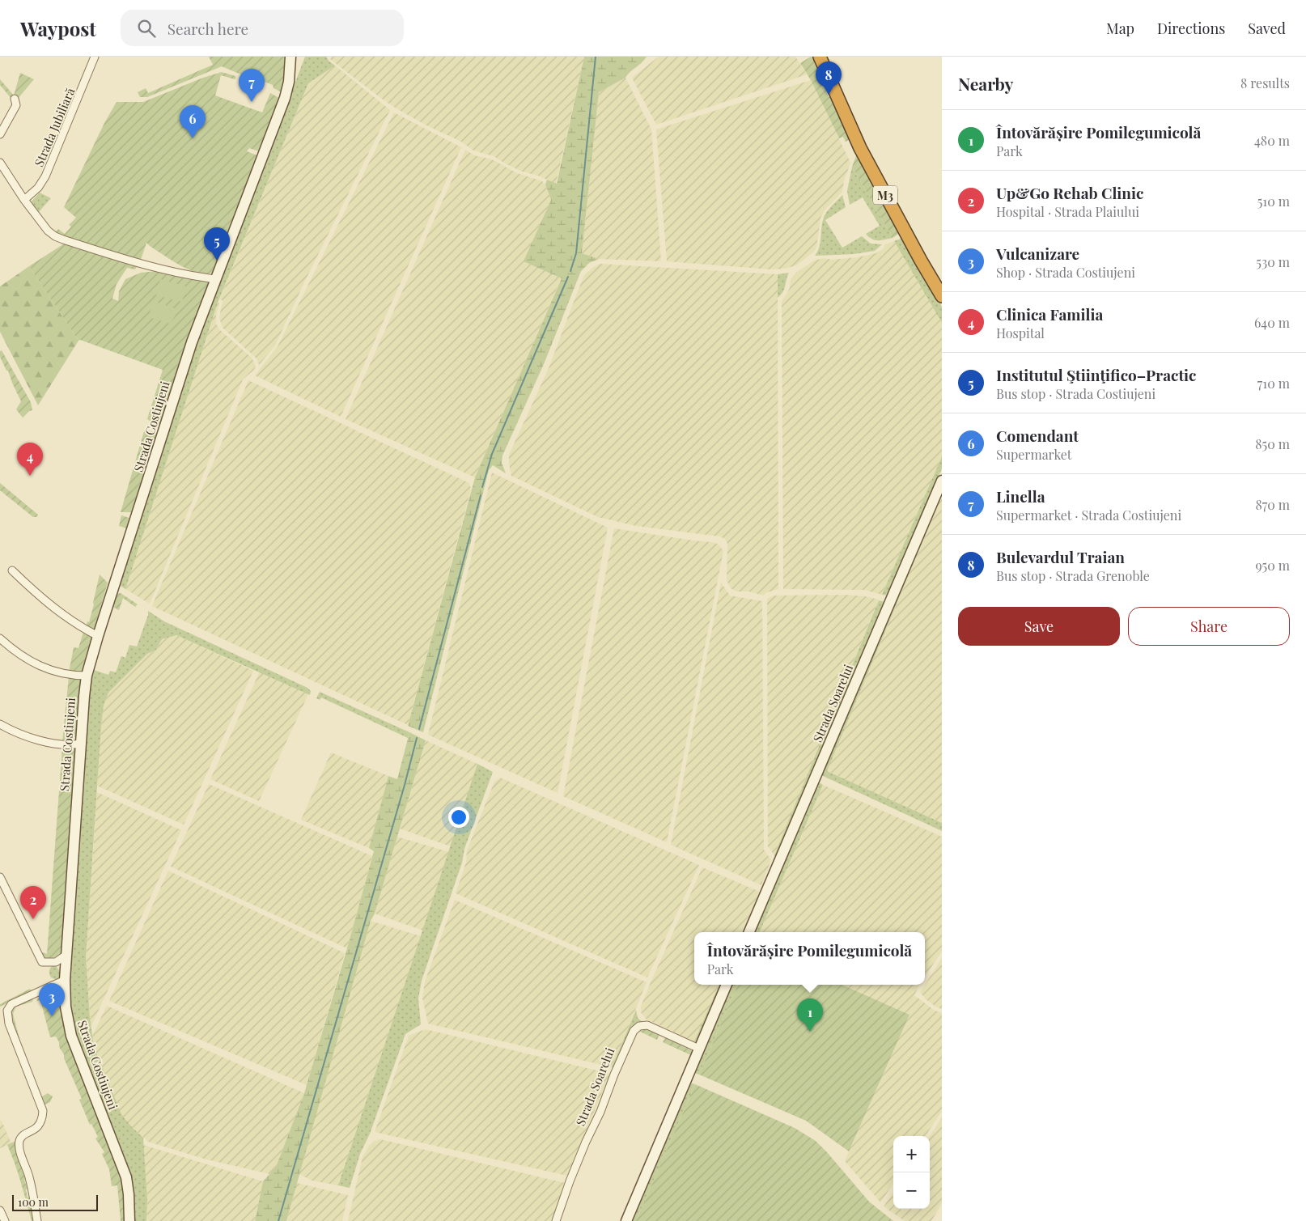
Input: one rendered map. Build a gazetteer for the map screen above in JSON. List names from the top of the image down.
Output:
{
  "streets": {
    "highway": ["M3"],
    "street": ["Strada Jubiliară", "Strada Costiujeni", "Strada Soarelui"]
  },
  "scale_bar": "100 m",
  "page": {
    "header": "Waypost",
    "search": "Search here",
    "nav": ["Map", "Directions", "Saved"],
    "heading": ["Nearby", "8 results"],
    "pins": [
      "8",
      "7",
      "6",
      "5",
      "4",
      "2",
      "3",
      "1"
    ],
    "list": [
      {
        "mark": "1",
        "name": "Întovărășire Pomilegumicolă",
        "note": "Park",
        "value": "480 m"
      },
      {
        "mark": "2",
        "name": "Up&Go Rehab Clinic",
        "note": "Hospital · Strada Plaiului",
        "value": "510 m"
      },
      {
        "mark": "3",
        "name": "Vulcanizare",
        "note": "Shop · Strada Costiujeni",
        "value": "530 m"
      },
      {
        "mark": "4",
        "name": "Clinica Familia",
        "note": "Hospital",
        "value": "640 m"
      },
      {
        "mark": "5",
        "name": "Institutul Ştiinţifico–Practic",
        "note": "Bus stop · Strada Costiujeni",
        "value": "710 m"
      },
      {
        "mark": "6",
        "name": "Comendant",
        "note": "Supermarket",
        "value": "850 m"
      },
      {
        "mark": "7",
        "name": "Linella",
        "note": "Supermarket · Strada Costiujeni",
        "value": "870 m"
      },
      {
        "mark": "8",
        "name": "Bulevardul Traian",
        "note": "Bus stop · Strada Grenoble",
        "value": "950 m"
      }
    ],
    "buttons": ["Save", "Share"],
    "popup": ["Întovărășire Pomilegumicolă", "Park"],
    "map_buttons": ["+", "−"],
    "scale": "100 m"
  }
}
